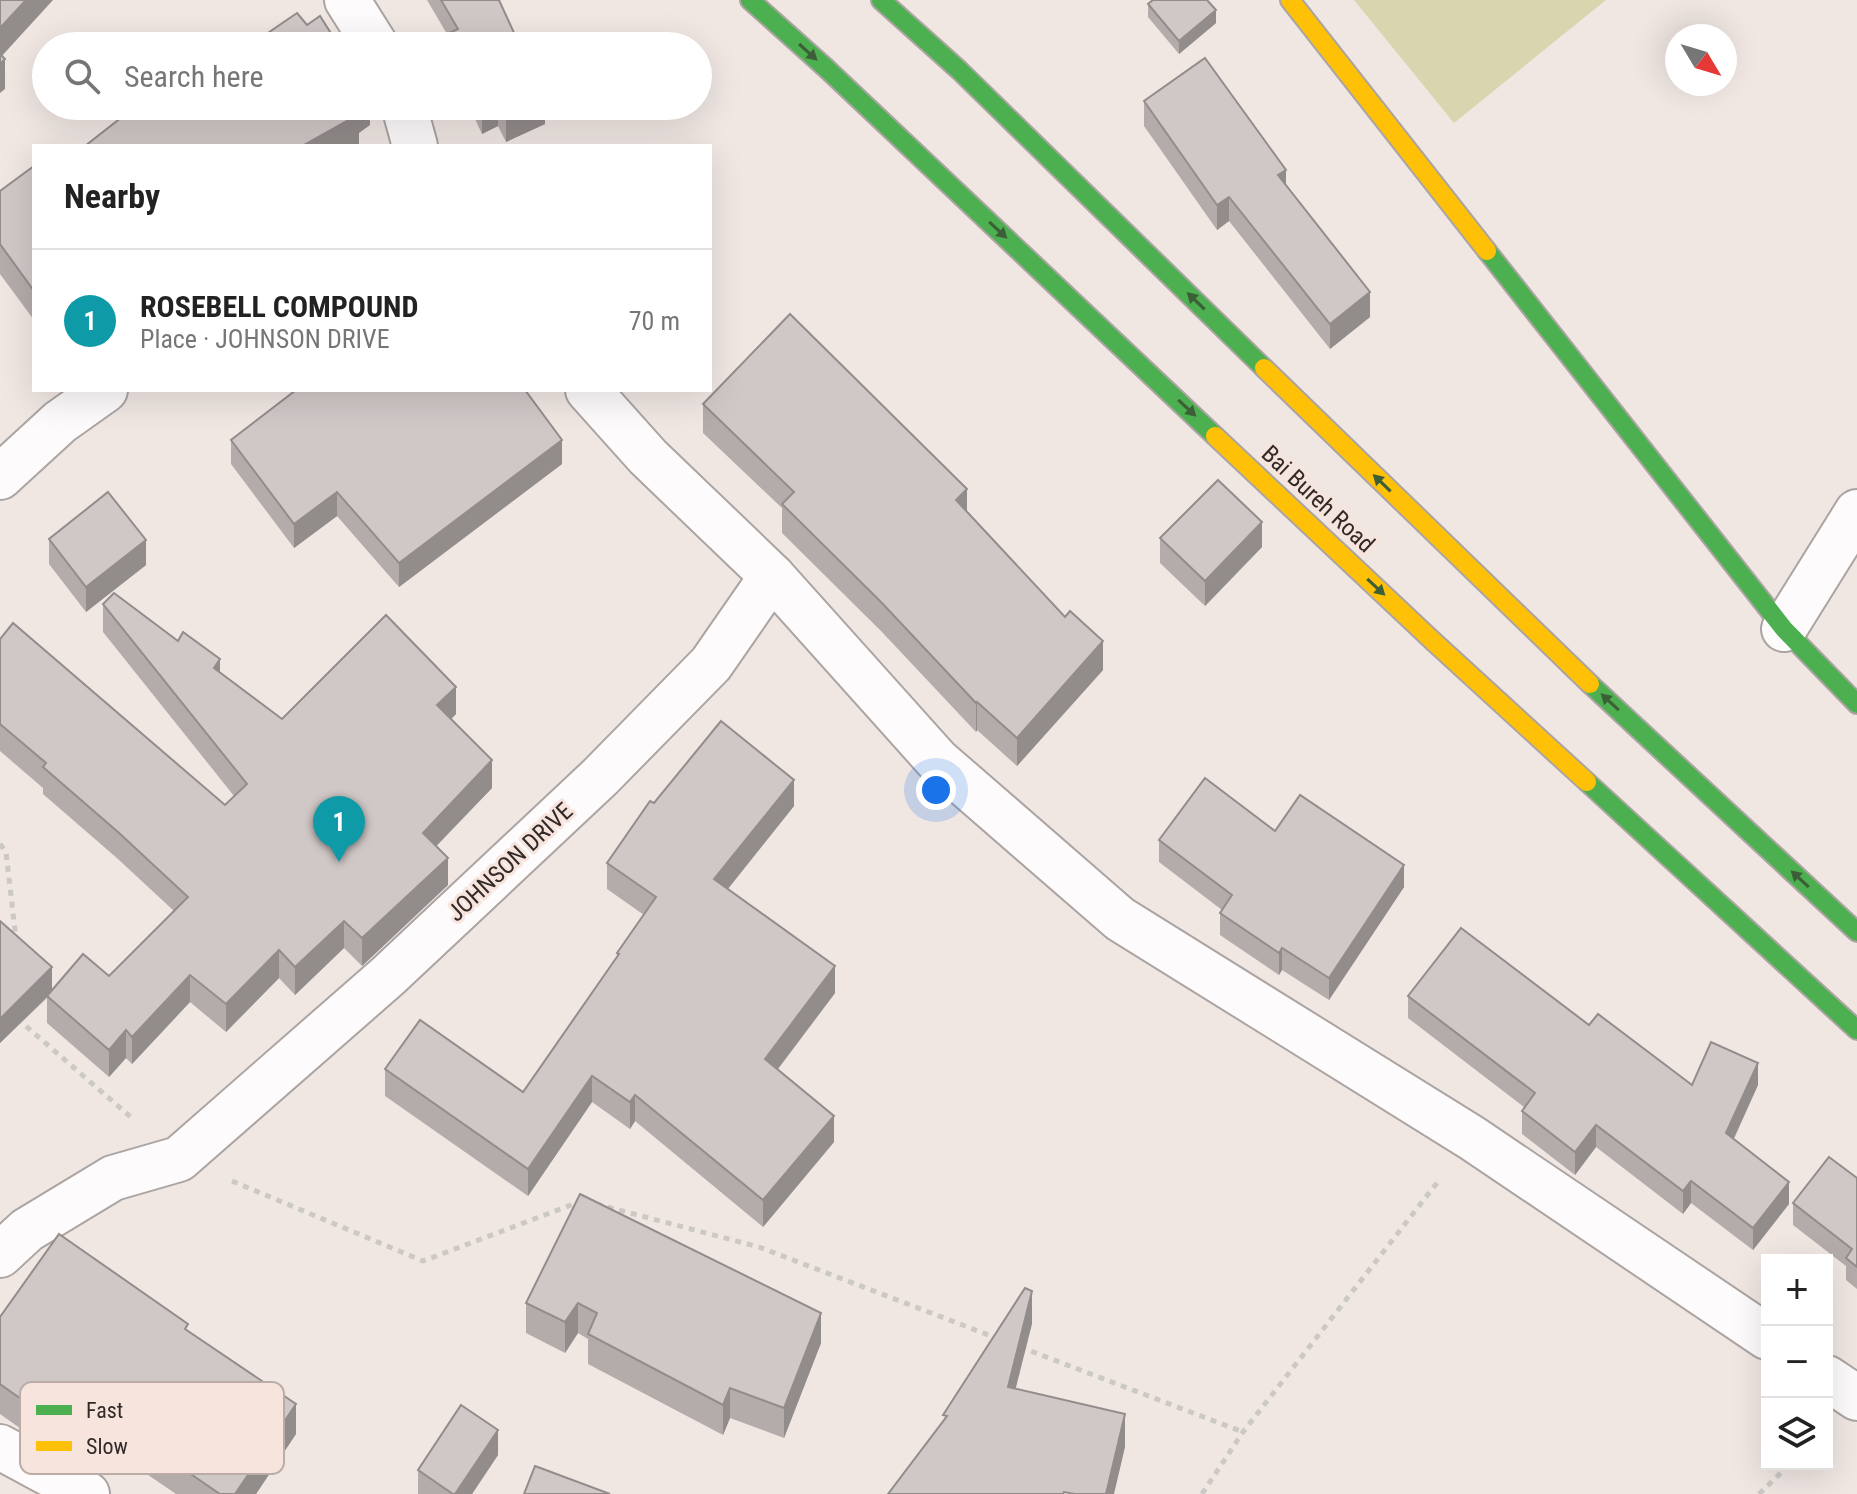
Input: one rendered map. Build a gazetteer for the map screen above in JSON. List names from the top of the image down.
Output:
{
  "streets": {
    "main road": ["Bai Bureh Road"],
    "street": ["JOHNSON DRIVE"]
  },
  "legend": ["Fast", "Slow"],
  "north": "bottom right",
  "page": {
    "search": "Search here",
    "heading": "Nearby",
    "list": [
      {
        "mark": "1",
        "name": "ROSEBELL COMPOUND",
        "note": "Place · JOHNSON DRIVE",
        "value": "70 m"
      }
    ],
    "pins": "1",
    "map_buttons": ["+", "−"]
  }
}
